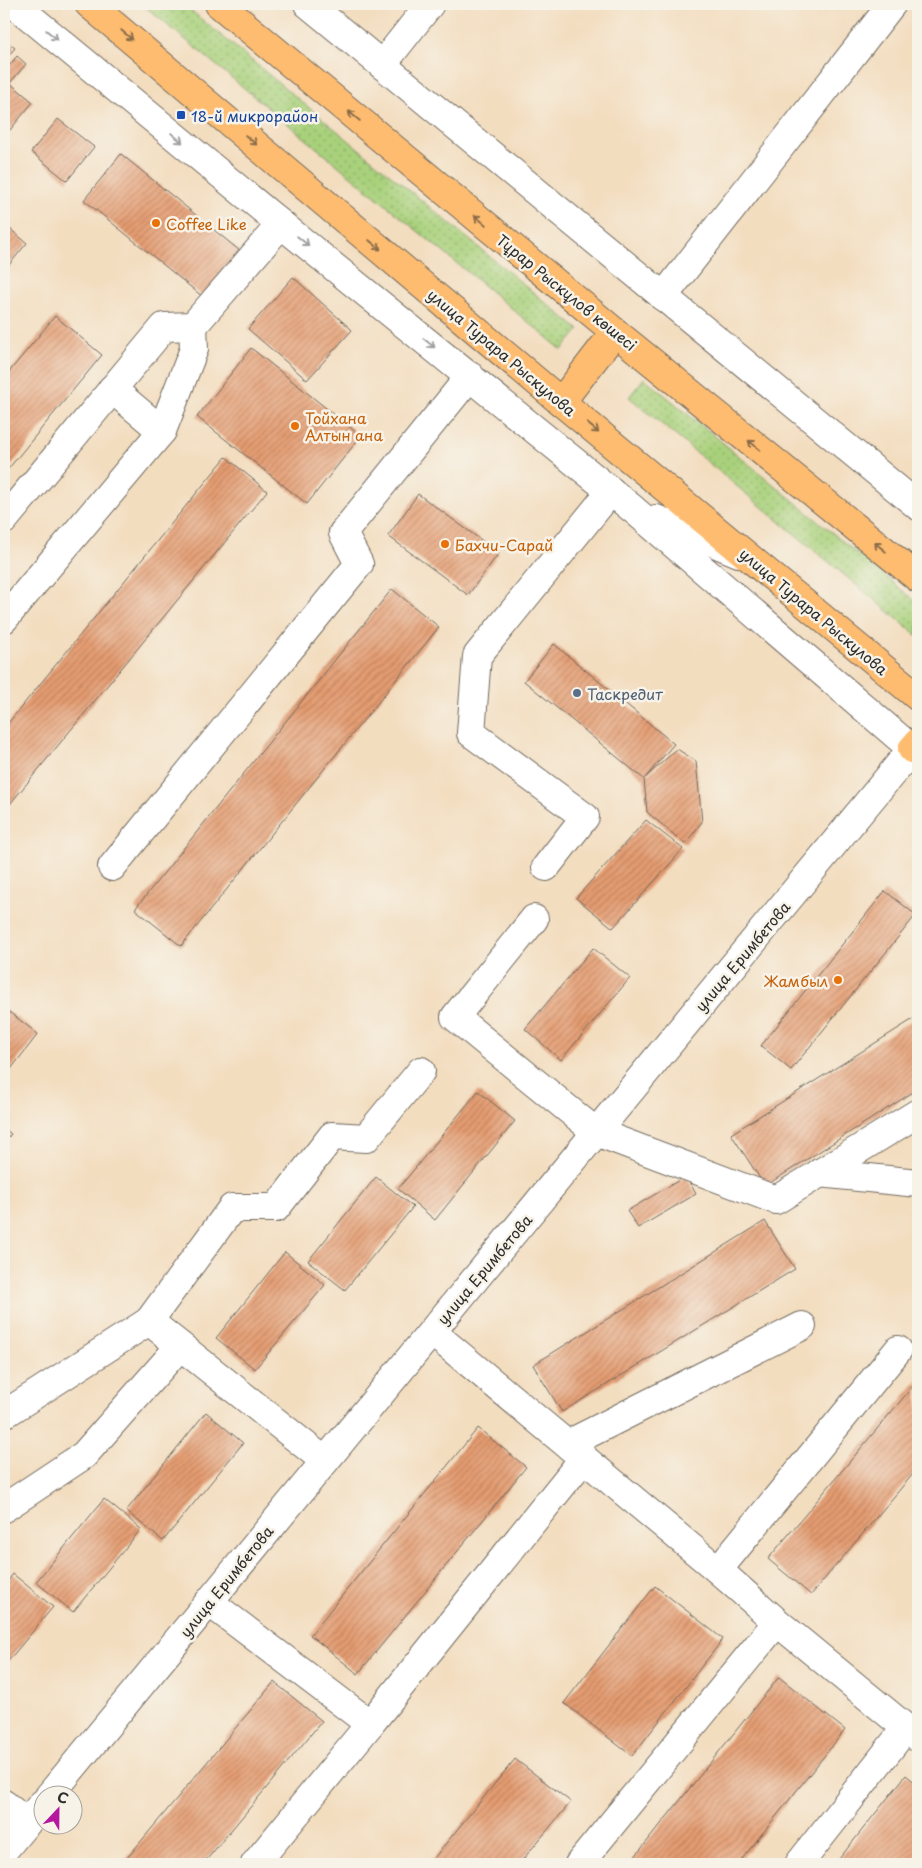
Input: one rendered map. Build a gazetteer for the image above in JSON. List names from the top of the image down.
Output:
{
  "streets": {
    "main road": ["Тұрар Рыскұлов көшесі", "улица Турара Рыскулова"],
    "street": ["улица Еримбетова"]
  },
  "one_way": ["Тұрар Рыскұлов көшесі", "улица Турара Рыскулова"],
  "places": {
    "transit": ["18-й микрорайон"],
    "other": [
      "Coffee Like",
      "Тойхана Алтын ана",
      "Бахчи-Сарай",
      "Таскредит",
      "Жамбыл"
    ]
  },
  "north": "top"
}
